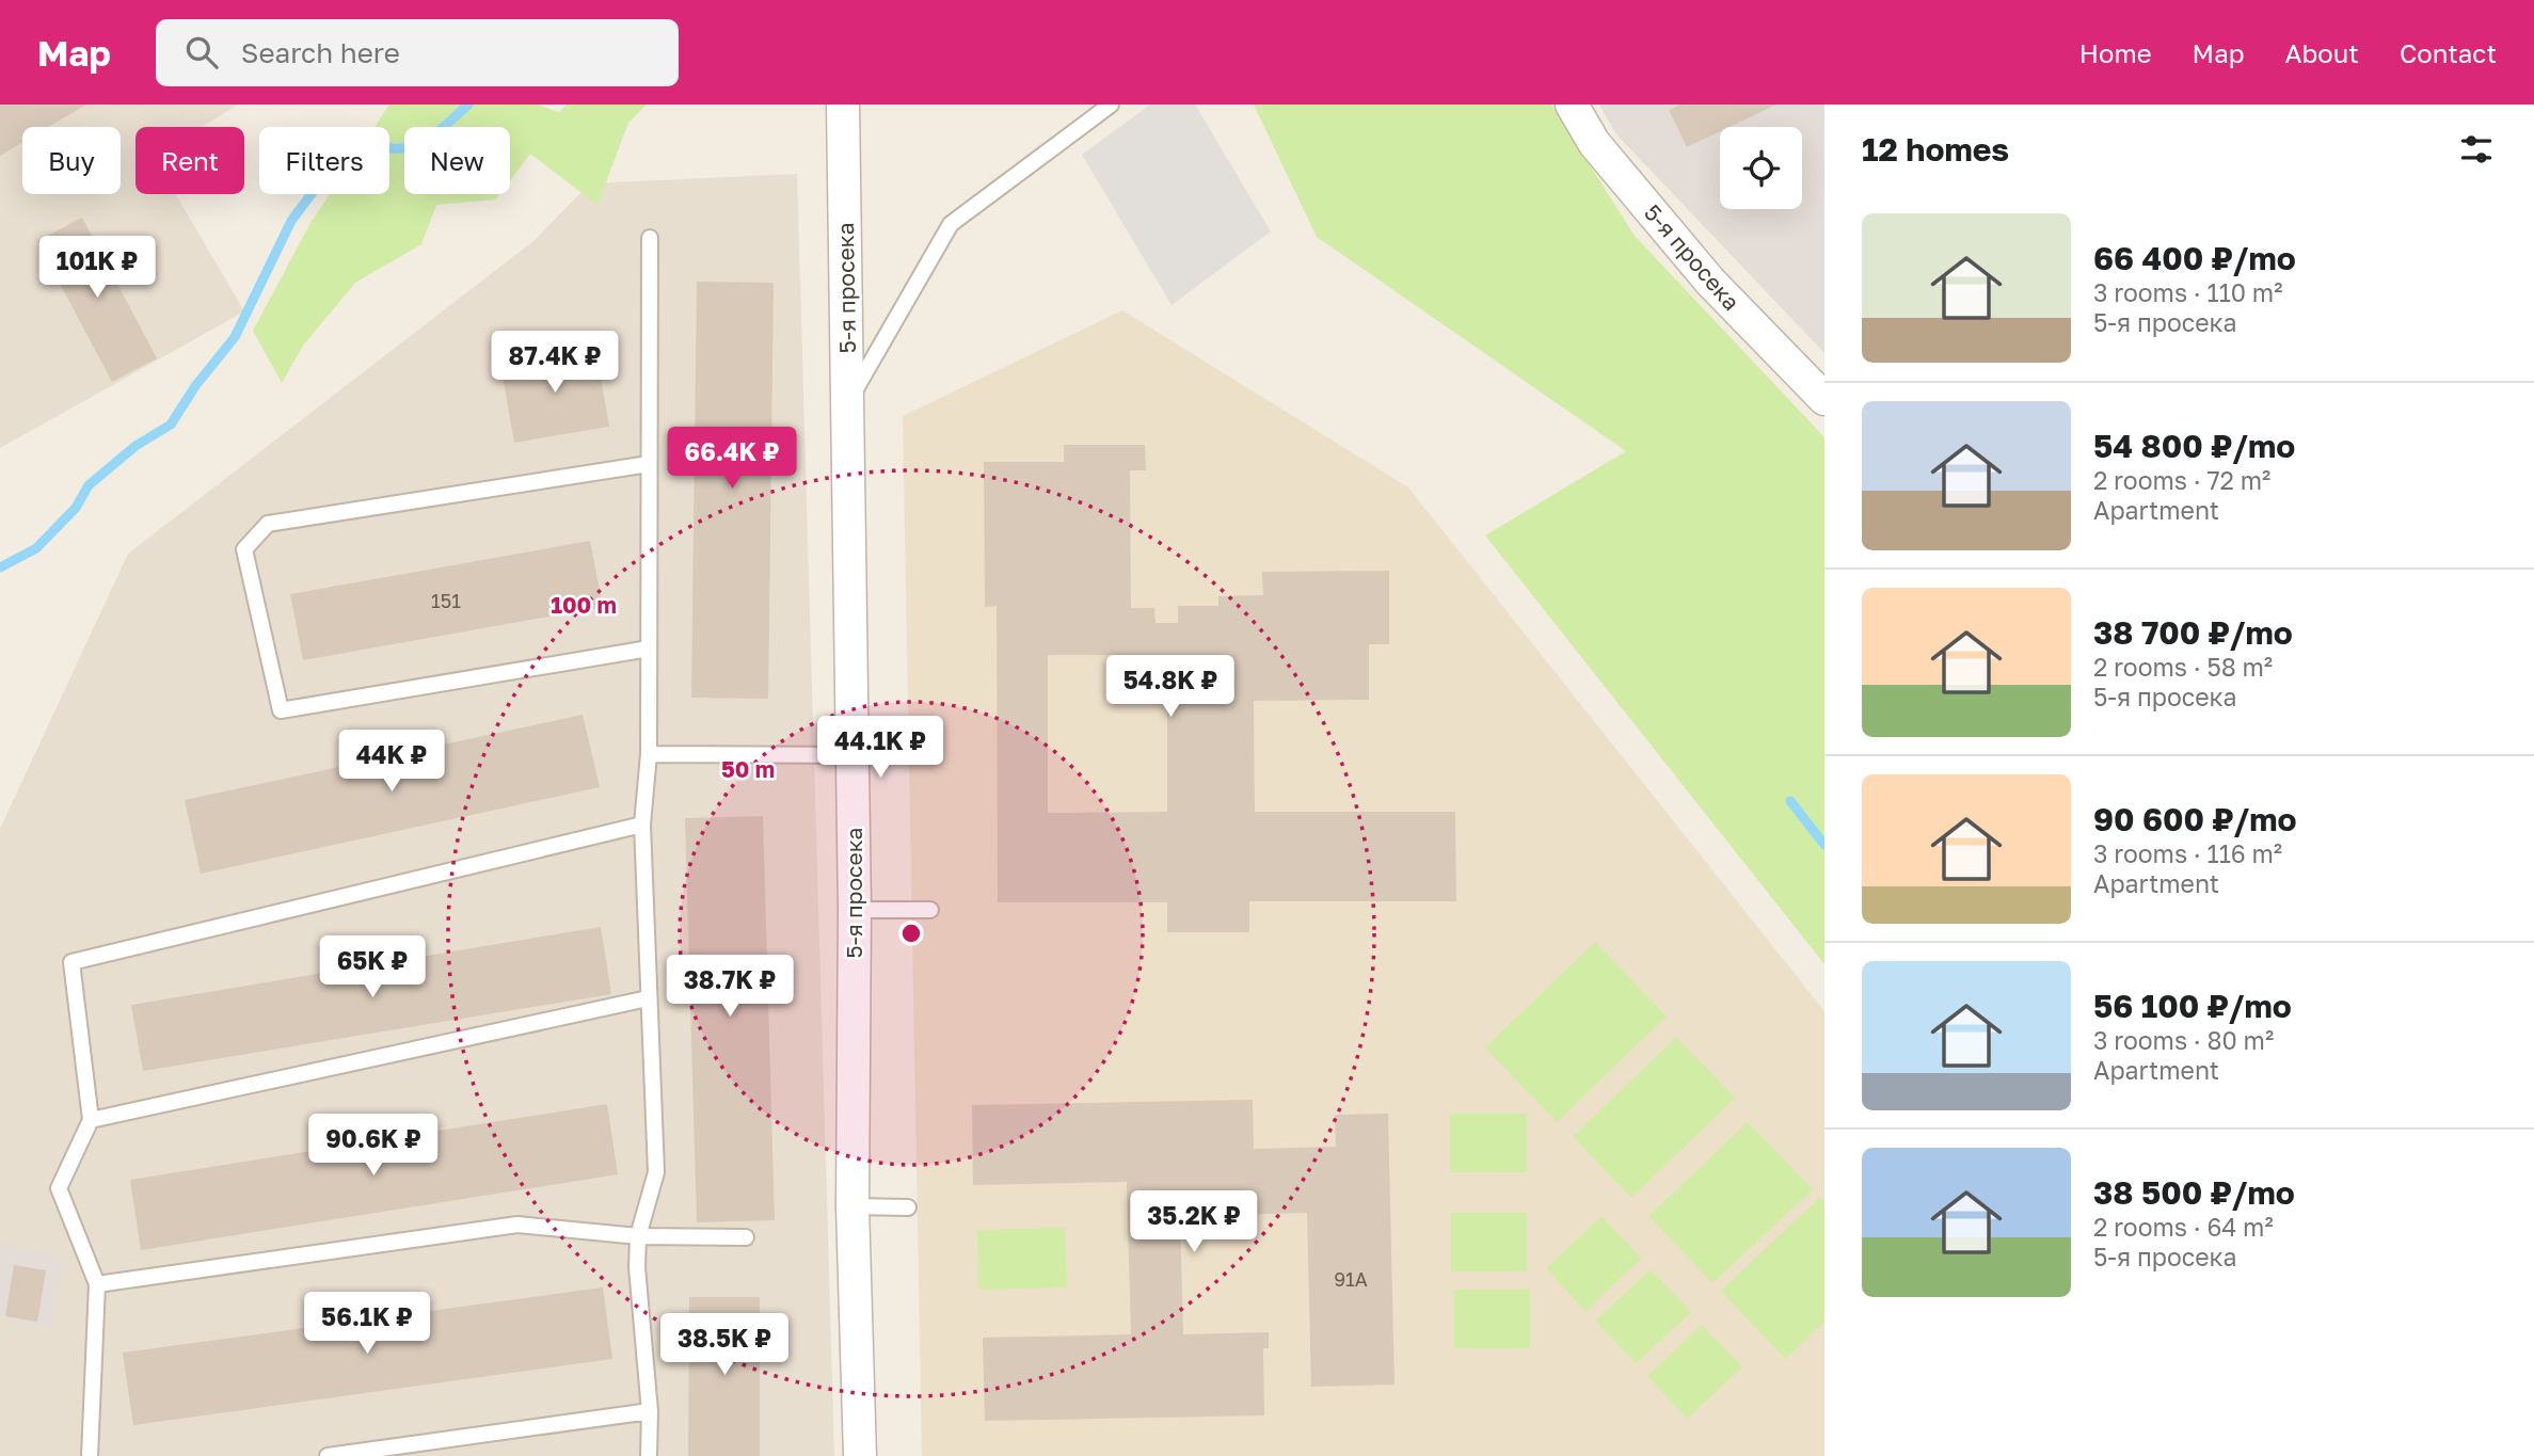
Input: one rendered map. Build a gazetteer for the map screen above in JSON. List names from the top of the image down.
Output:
{
  "streets": {
    "street": ["5-я просека"]
  },
  "house_numbers": ["151", "91А"],
  "page": {
    "header": "Map",
    "search": "Search here",
    "nav": [
      "Home",
      "Map",
      "About",
      "Contact"
    ],
    "heading": "12 homes",
    "chip": [
      "Buy",
      "Rent",
      "Filters",
      "New"
    ],
    "list": [
      {
        "name": "66 400 ₽/mo",
        "note": "3 rooms · 110 m² · 5-я просека"
      },
      {
        "name": "54 800 ₽/mo",
        "note": "2 rooms · 72 m² · Apartment"
      },
      {
        "name": "38 700 ₽/mo",
        "note": "2 rooms · 58 m² · 5-я просека"
      },
      {
        "name": "90 600 ₽/mo",
        "note": "3 rooms · 116 m² · Apartment"
      },
      {
        "name": "56 100 ₽/mo",
        "note": "3 rooms · 80 m² · Apartment"
      },
      {
        "name": "38 500 ₽/mo",
        "note": "2 rooms · 64 m² · 5-я просека"
      }
    ],
    "price": [
      "101K ₽",
      "87.4K ₽",
      "66.4K ₽",
      "54.8K ₽",
      "44.1K ₽",
      "44K ₽",
      "65K ₽",
      "38.7K ₽",
      "90.6K ₽",
      "35.2K ₽",
      "56.1K ₽",
      "38.5K ₽"
    ]
  },
  "rings": ["100 m", "50 m"]
}
